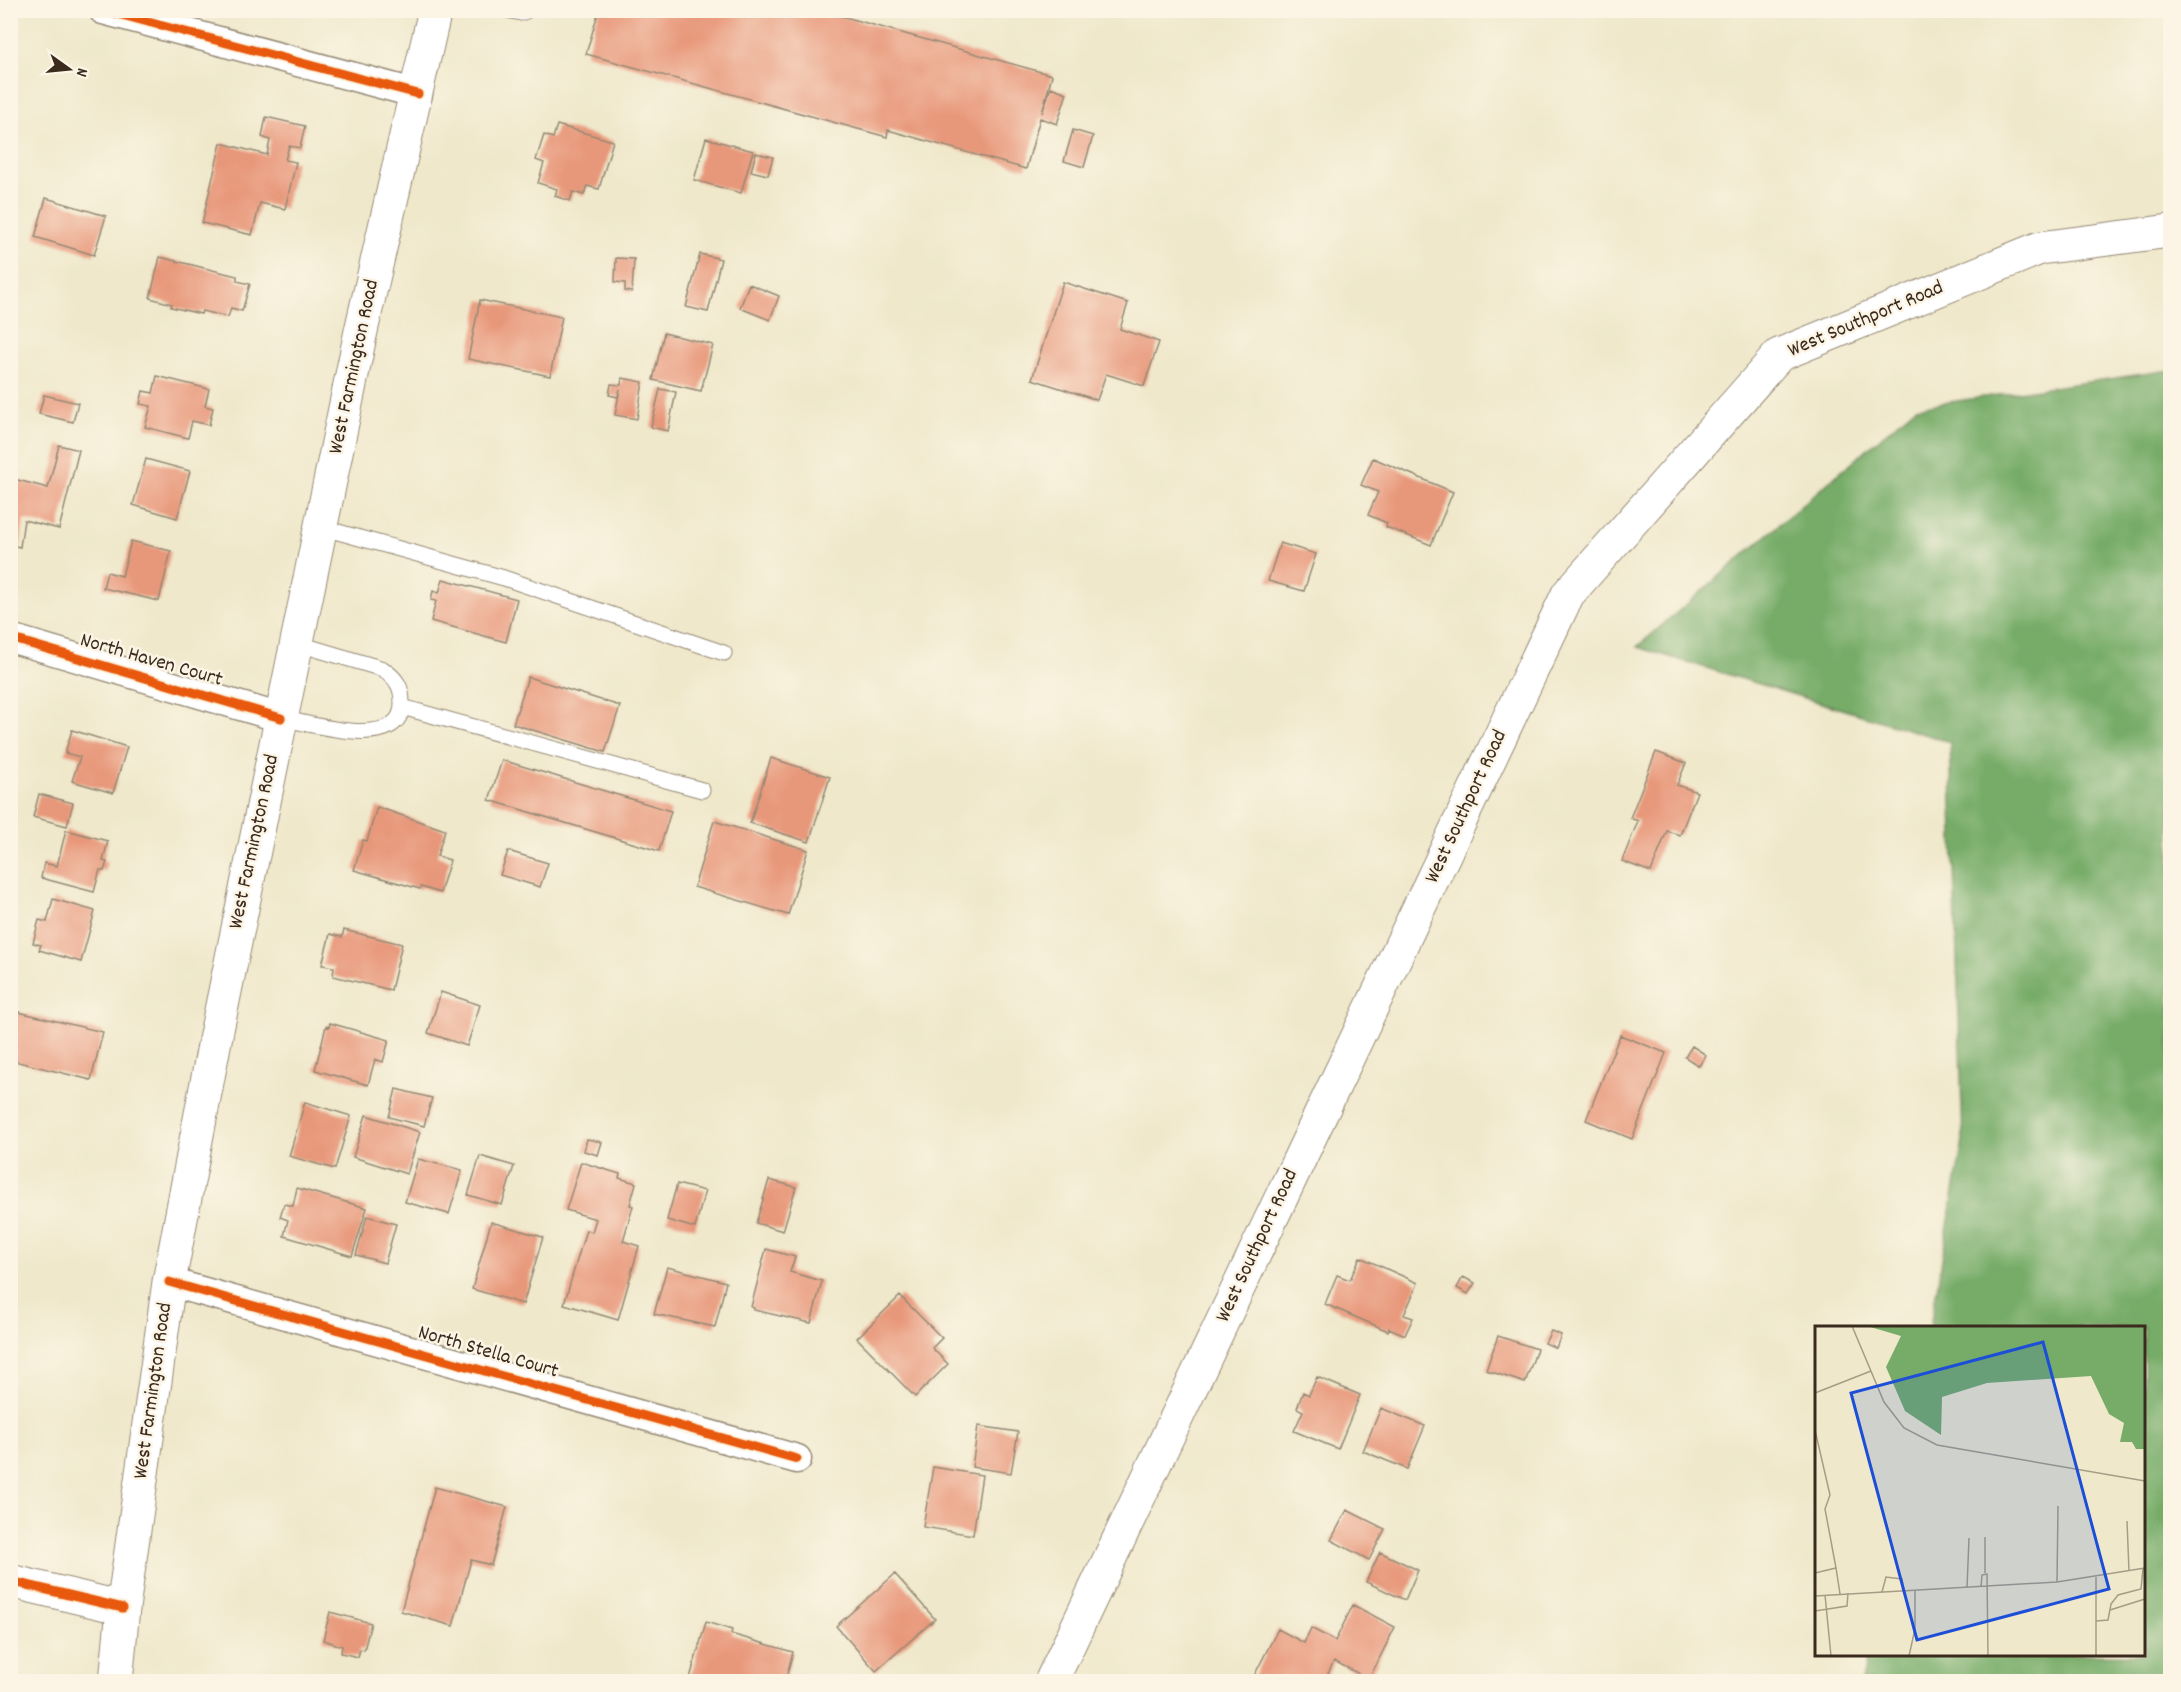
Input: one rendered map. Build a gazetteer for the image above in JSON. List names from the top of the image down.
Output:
{
  "streets": {
    "main road": ["West Southport Road", "West Farmington Road"],
    "street": ["North Haven Court", "North Stella Court"]
  },
  "crossings": [
    ["West Farmington Road", "North Haven Court"],
    ["West Farmington Road", "North Stella Court"]
  ],
  "north": "right"
}
